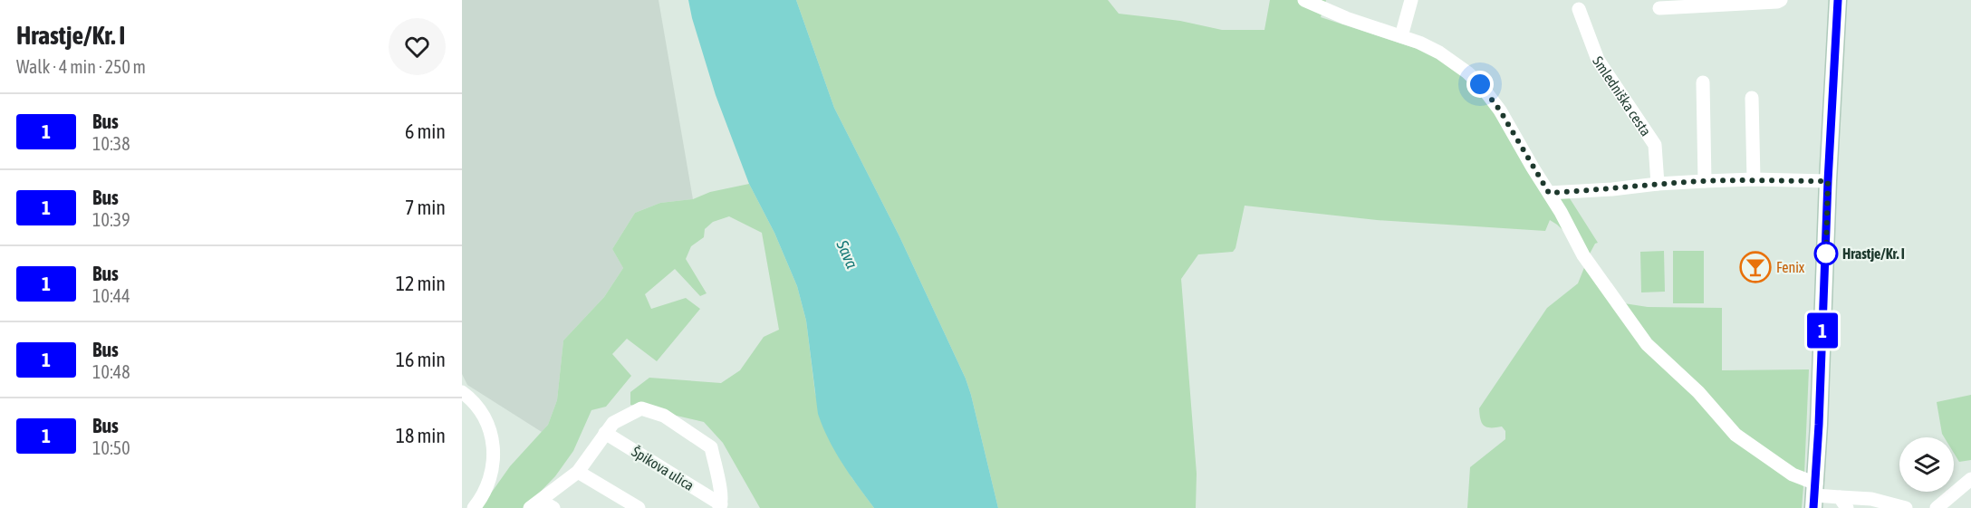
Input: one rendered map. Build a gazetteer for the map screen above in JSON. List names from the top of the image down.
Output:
{
  "streets": {
    "street": ["Smledniška cesta", "Špikova ulica"]
  },
  "water": ["Sava"],
  "places": {
    "other": ["Hrastje/Kr. I"],
    "bar": ["Fenix"]
  },
  "lines": ["bus line 1"],
  "page": {
    "heading": ["Hrastje/Kr. I", "Walk · 4 min · 250 m"],
    "on_map": "1",
    "list": [
      {
        "mark": "1",
        "name": "Bus",
        "note": "10:38",
        "value": "6 min"
      },
      {
        "mark": "1",
        "name": "Bus",
        "note": "10:39",
        "value": "7 min"
      },
      {
        "mark": "1",
        "name": "Bus",
        "note": "10:44",
        "value": "12 min"
      },
      {
        "mark": "1",
        "name": "Bus",
        "note": "10:48",
        "value": "16 min"
      },
      {
        "mark": "1",
        "name": "Bus",
        "note": "10:50",
        "value": "18 min"
      }
    ]
  }
}
